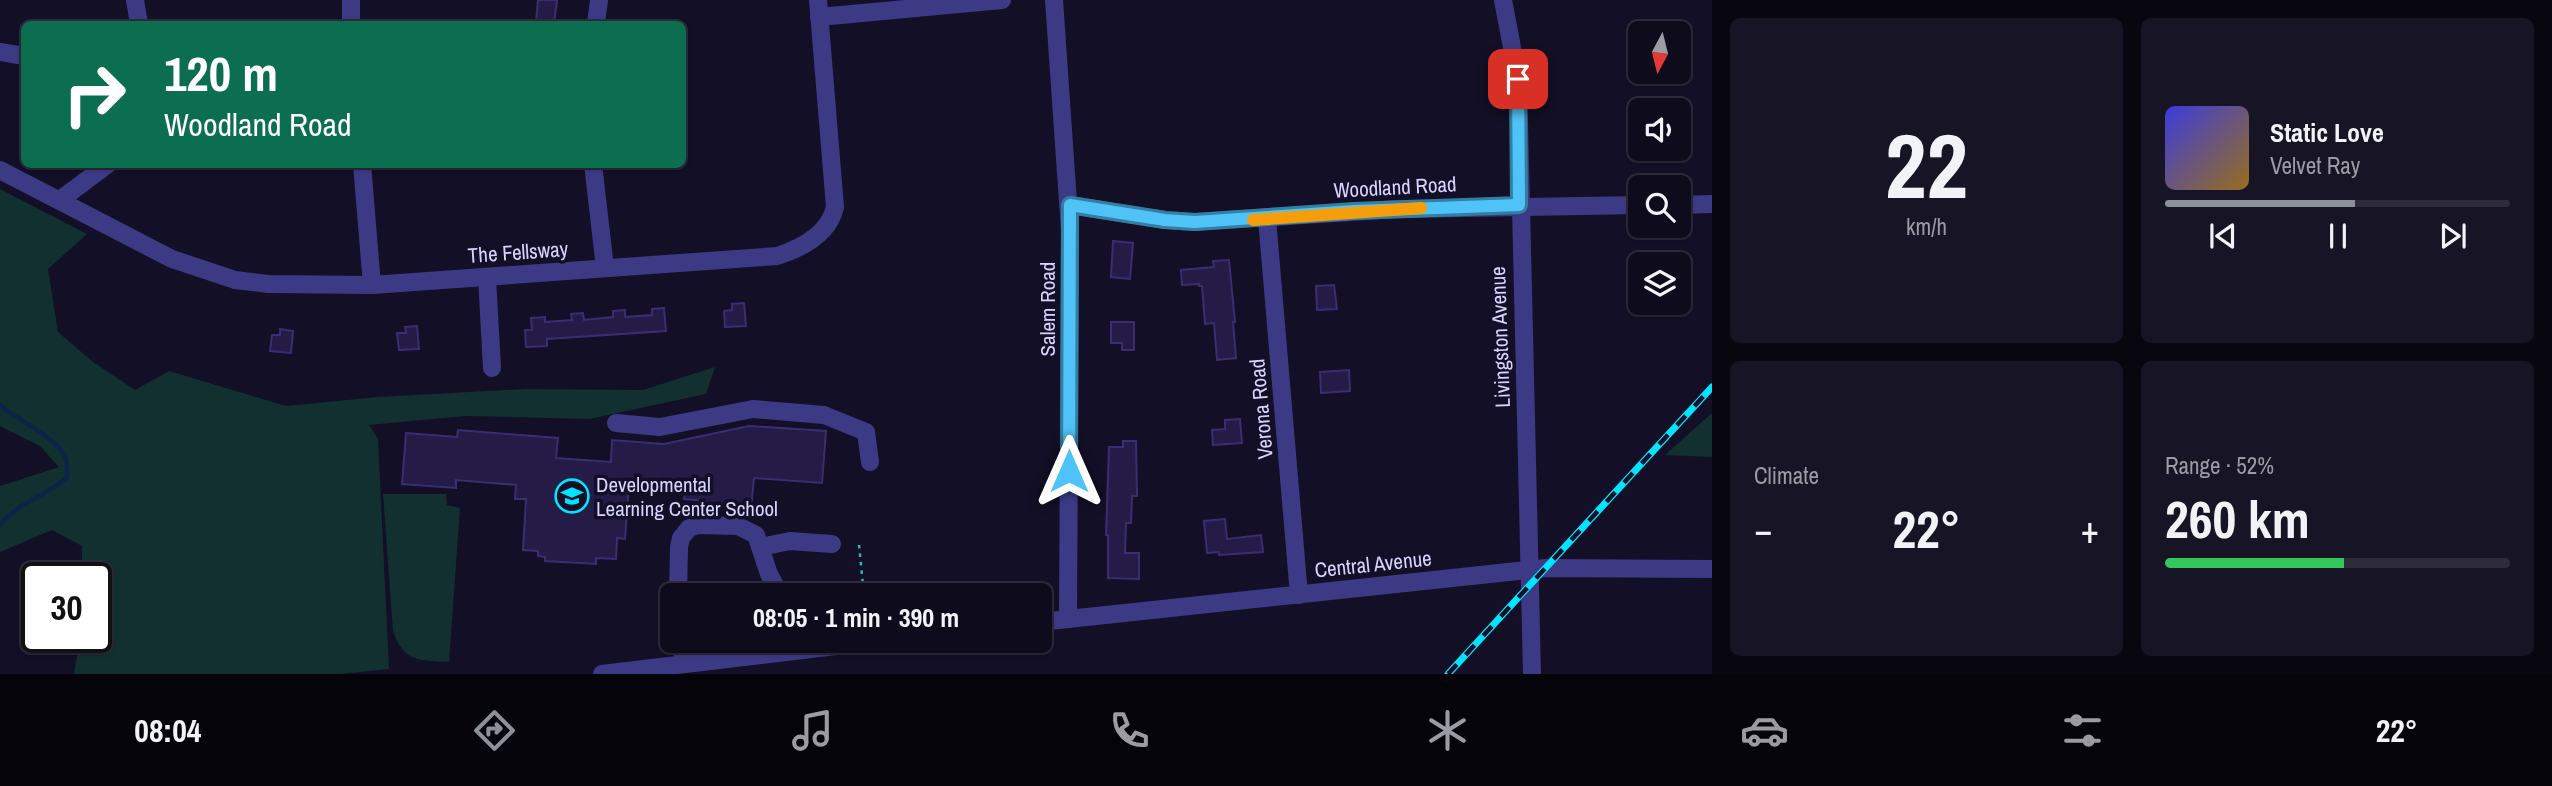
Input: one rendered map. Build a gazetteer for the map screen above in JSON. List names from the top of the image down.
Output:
{
  "streets": {
    "street": [
      "Woodland Road",
      "The Fellsway",
      "Salem Road",
      "Livingston Avenue",
      "Verona Road",
      "Central Avenue"
    ]
  },
  "crossings": [
    ["Woodland Road", "Salem Road"],
    ["Woodland Road", "Livingston Avenue"],
    ["Woodland Road", "Verona Road"],
    ["Salem Road", "Central Avenue"],
    ["Livingston Avenue", "Central Avenue"],
    ["Verona Road", "Central Avenue"]
  ],
  "places": {
    "school or university": ["Developmental Learning Center School"]
  },
  "north": "bottom",
  "page": {
    "tile": [
      ["22", "km/h"],
      "Climate",
      ["Range · 52%", "260 km"]
    ],
    "turn": ["120 m", "Woodland Road"],
    "song": ["Static Love", "Velvet Ray"],
    "heat": ["−", "22°", "+"],
    "limit": "30",
    "trip": "08:05 · 1 min · 390 m",
    "tabs": ["08:04", "22°"]
  }
}
